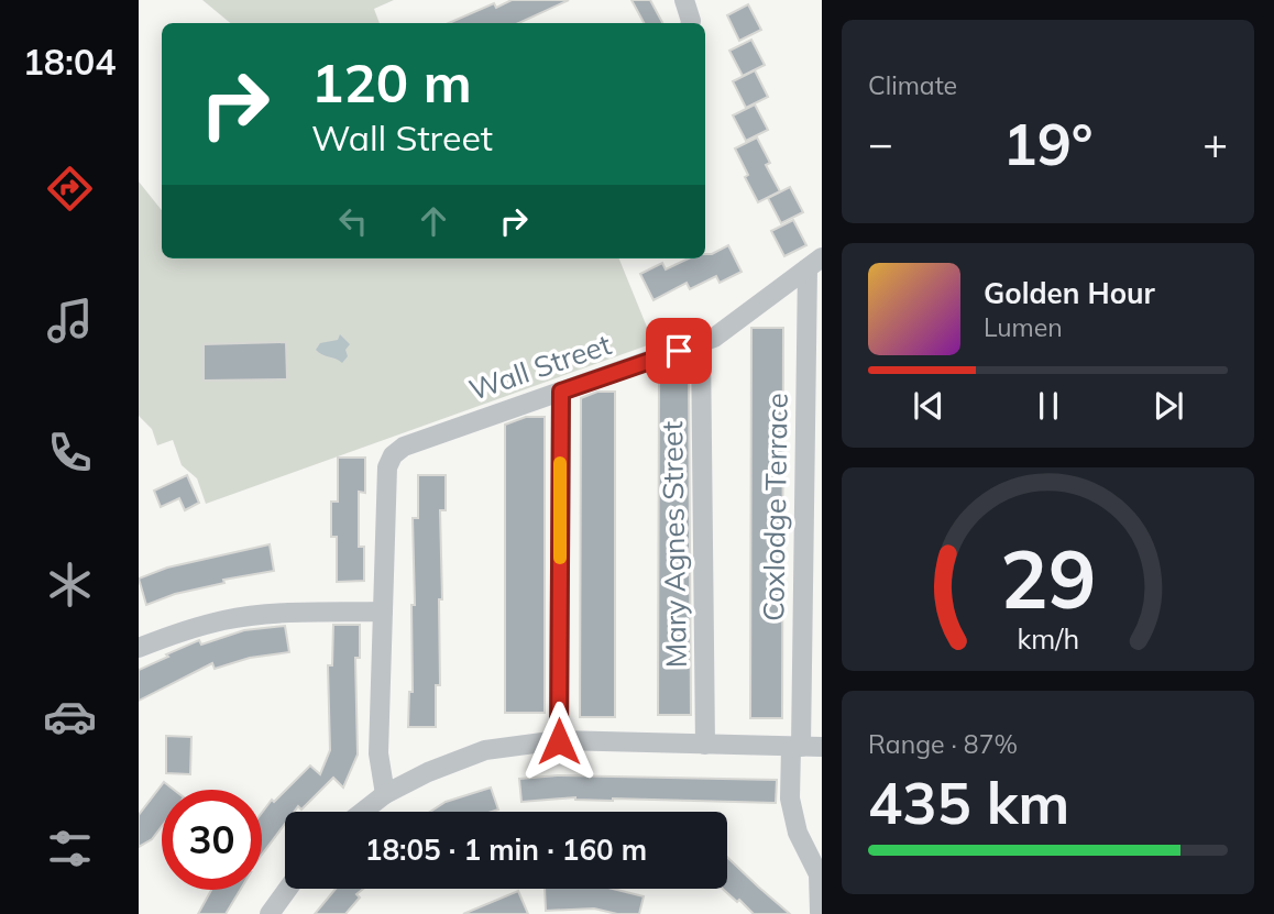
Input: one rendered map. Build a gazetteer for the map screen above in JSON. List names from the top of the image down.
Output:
{
  "streets": {
    "street": ["Wall Street", "Coxlodge Terrace", "Mary Agnes Street"]
  },
  "crossings": [
    ["Wall Street", "Coxlodge Terrace"],
    ["Wall Street", "Mary Agnes Street"]
  ],
  "page": {
    "tabs": "18:04",
    "tile": [
      "Climate",
      ["Range · 87%", "435 km"]
    ],
    "turn": ["120 m", "Wall Street"],
    "heat": ["−", "19°", "+"],
    "song": ["Golden Hour", "Lumen"],
    "limit": "30",
    "trip": "18:05 · 1 min · 160 m",
    "gauge": ["29", "km/h"]
  }
}
